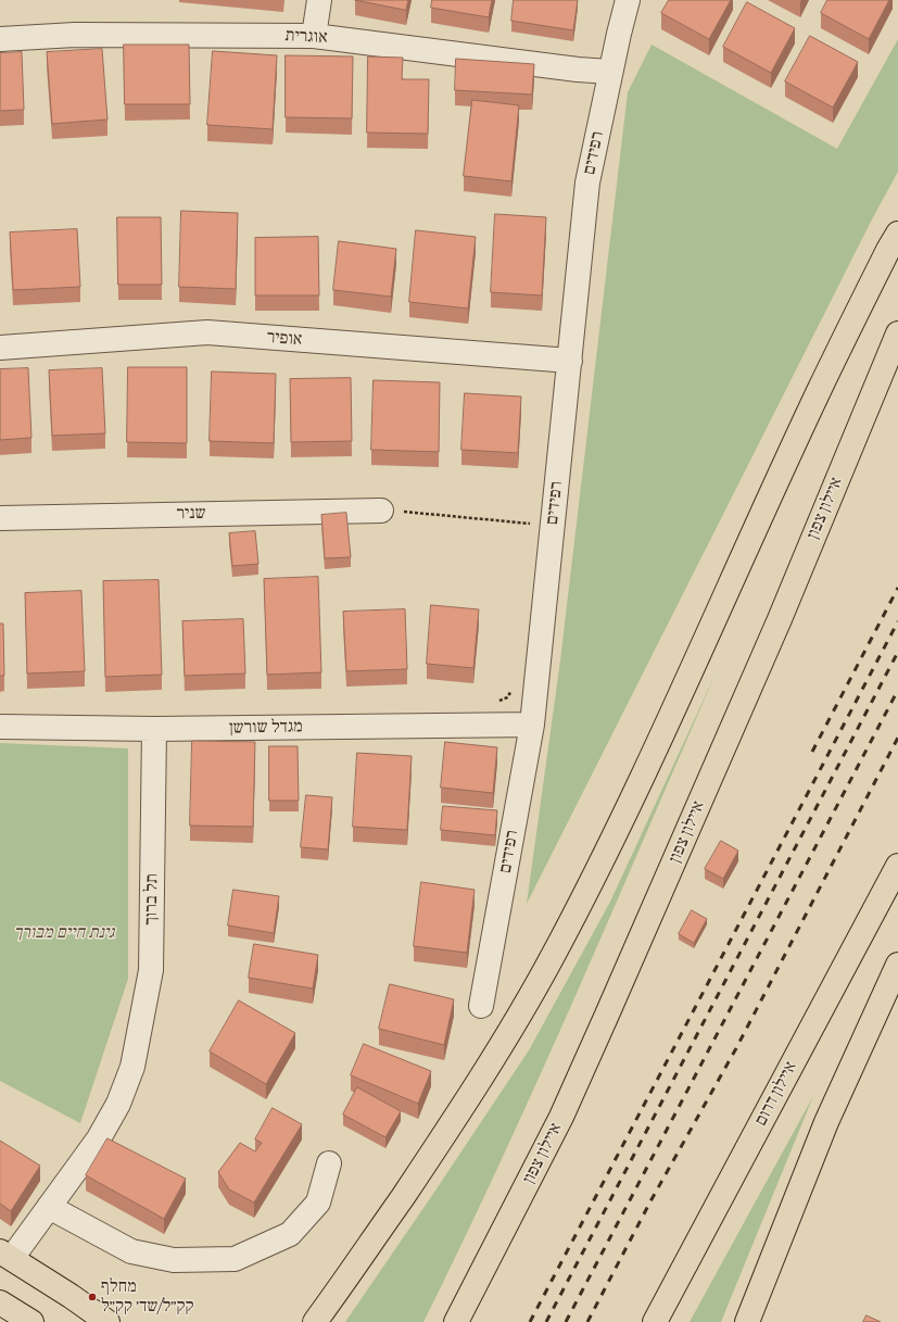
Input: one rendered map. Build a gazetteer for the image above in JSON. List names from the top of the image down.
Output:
{
  "streets": {
    "main road": ["איילון צפון", "איילון דרום"],
    "street": [
      "אוגרית",
      "רפידים",
      "אופיר",
      "שניר",
      "מגדל שורשן",
      "תל ברוך"
    ]
  },
  "crossings": [
    ["אוגרית", "רפידים"],
    ["רפידים", "אופיר"],
    ["רפידים", "מגדל שורשן"],
    ["מגדל שורשן", "תל ברוך"]
  ],
  "parks": ["גינת חיים מבורך"],
  "places": ["מחלף קק״ל/שד׳ קק״ל"]
}
